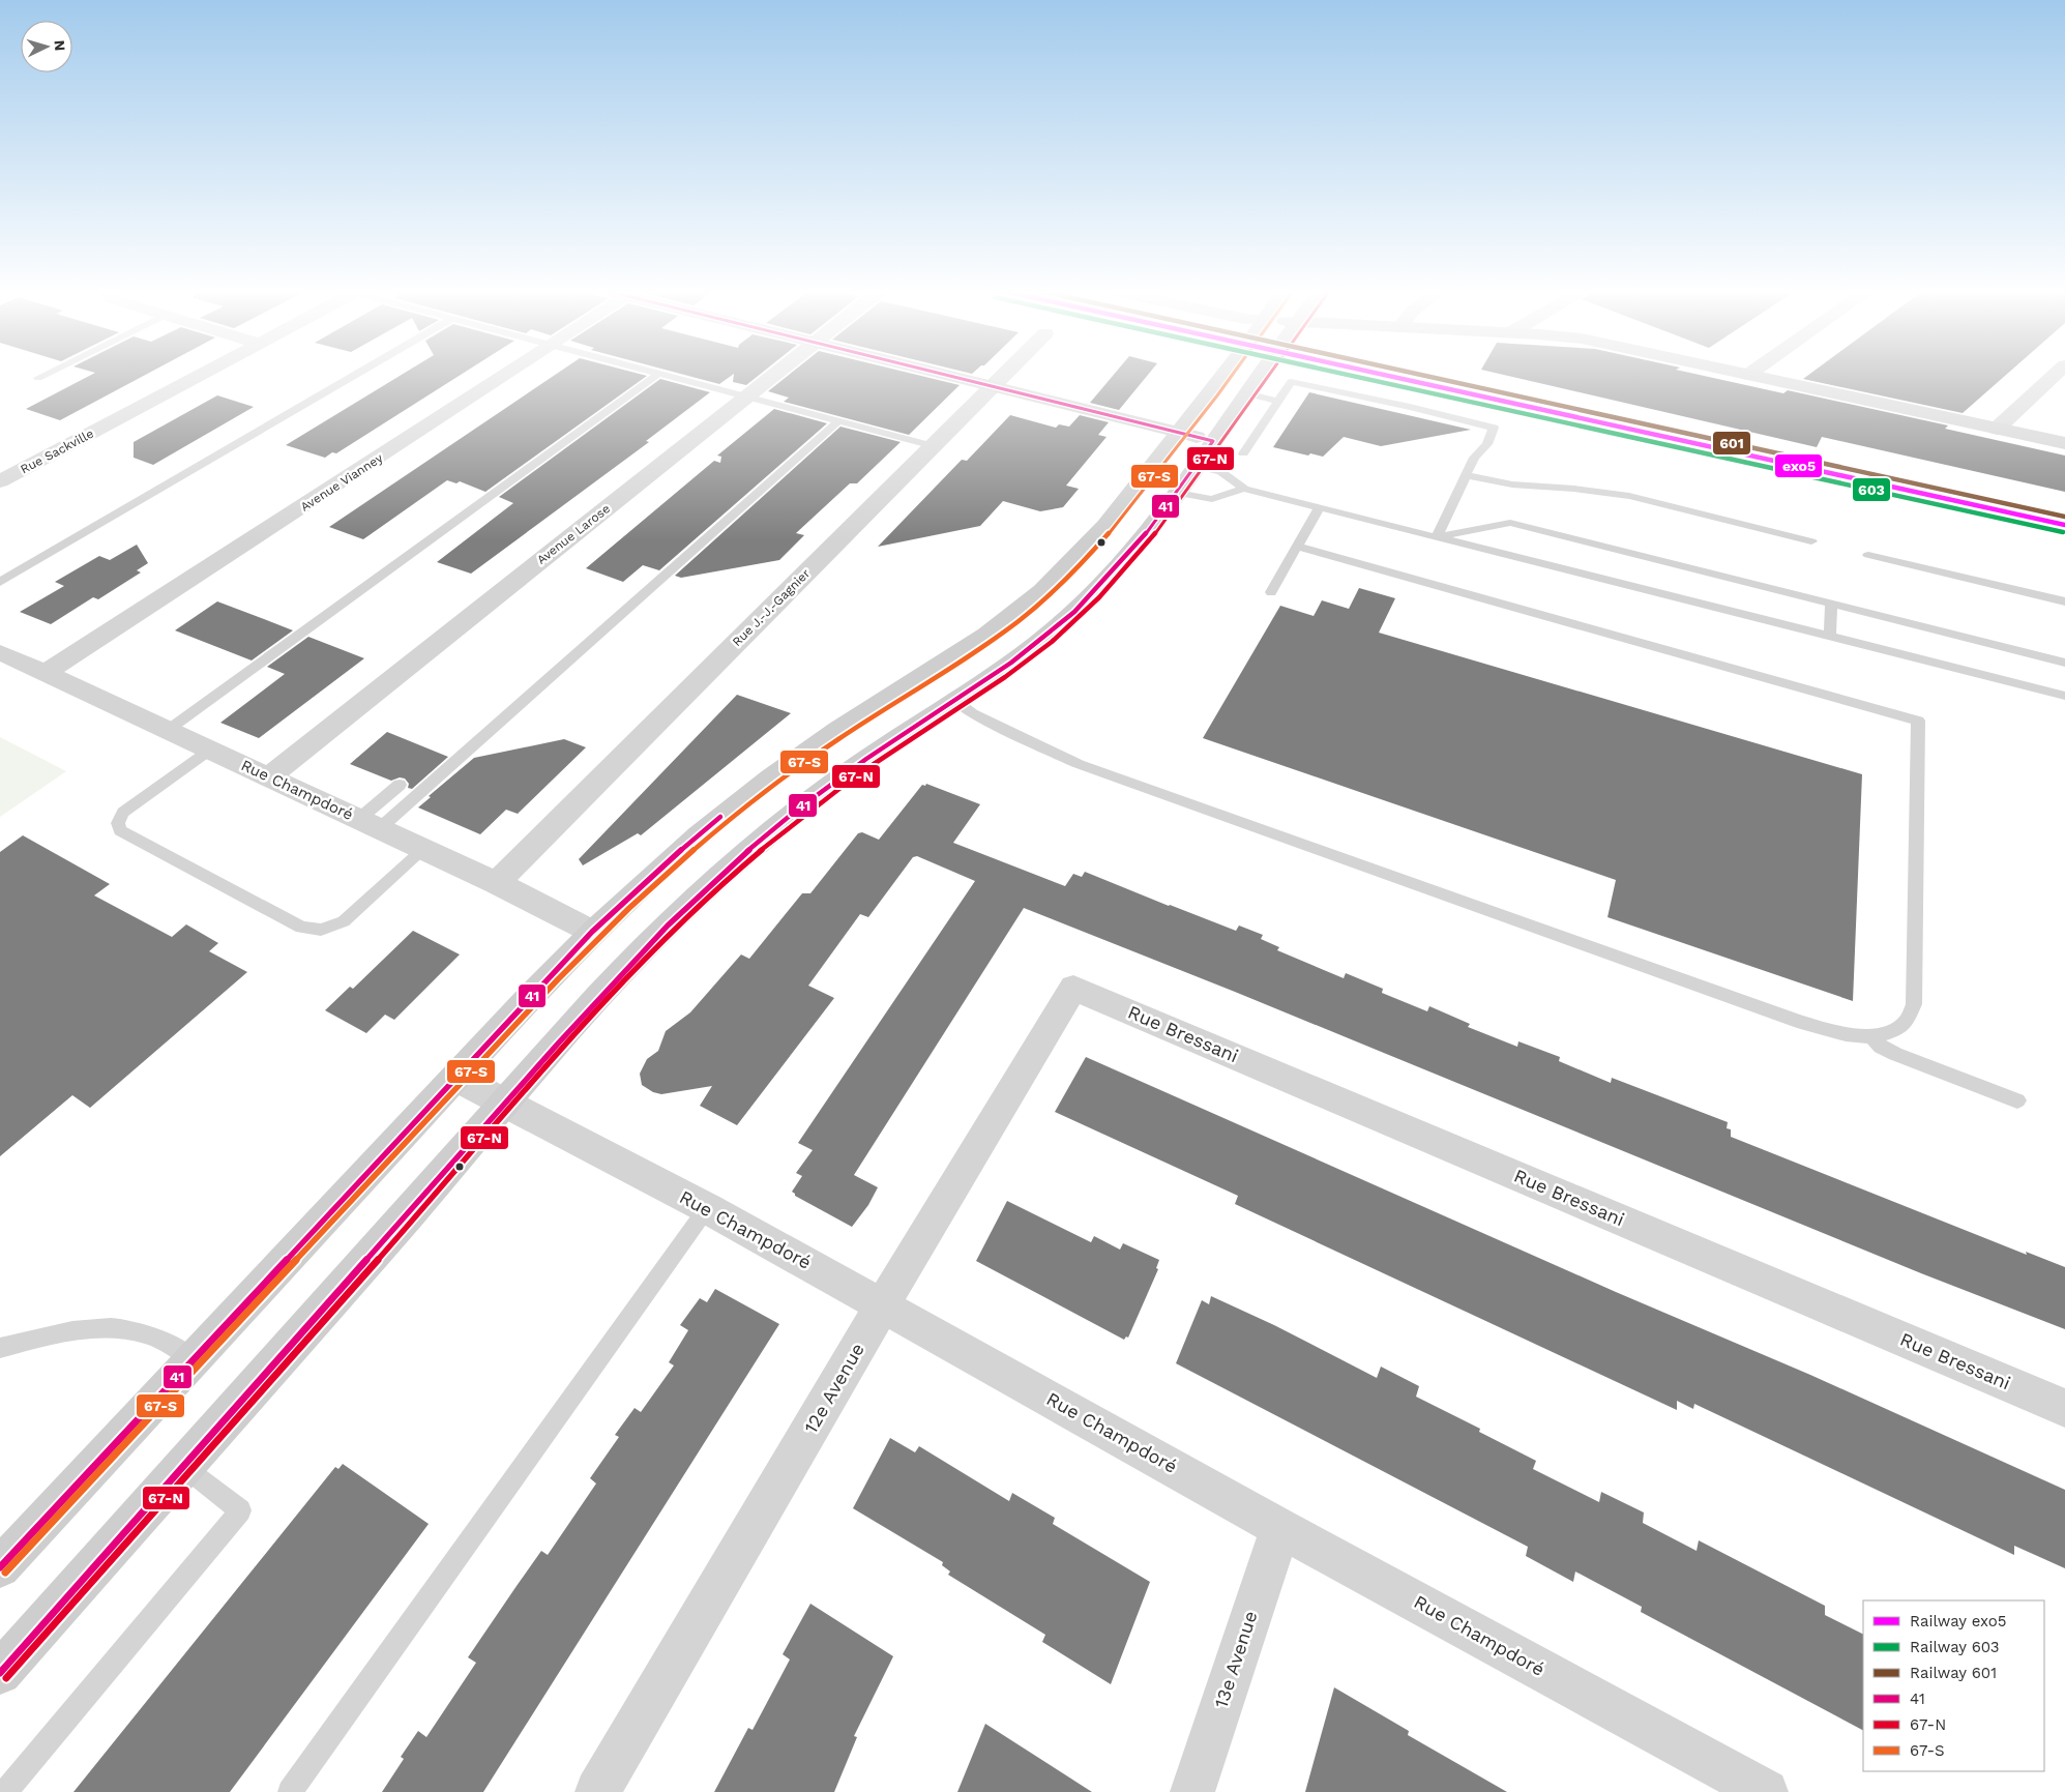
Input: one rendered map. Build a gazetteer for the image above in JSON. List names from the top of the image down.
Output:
{
  "streets": {
    "street": [
      "Rue Sackville",
      "Avenue Vianney",
      "Avenue Larose",
      "Rue J.-J.-Gagnier",
      "Rue Champdoré",
      "Rue Bressani",
      "12e Avenue",
      "13e Avenue"
    ]
  },
  "crossings": [
    ["Avenue Vianney", "Rue Champdoré"],
    ["Avenue Larose", "Rue Champdoré"],
    ["Rue J.-J.-Gagnier", "Rue Champdoré"],
    ["Rue Champdoré", "12e Avenue"],
    ["Rue Champdoré", "13e Avenue"],
    ["Rue Bressani", "12e Avenue"]
  ],
  "lines": [
    "rail line exo5",
    "rail line 603",
    "rail line 601",
    "transit line 41",
    "transit line 67-N",
    "transit line 67-S"
  ],
  "legend": [
    "Railway exo5",
    "Railway 603",
    "Railway 601",
    "41",
    "67-N",
    "67-S"
  ],
  "north": "right"
}
